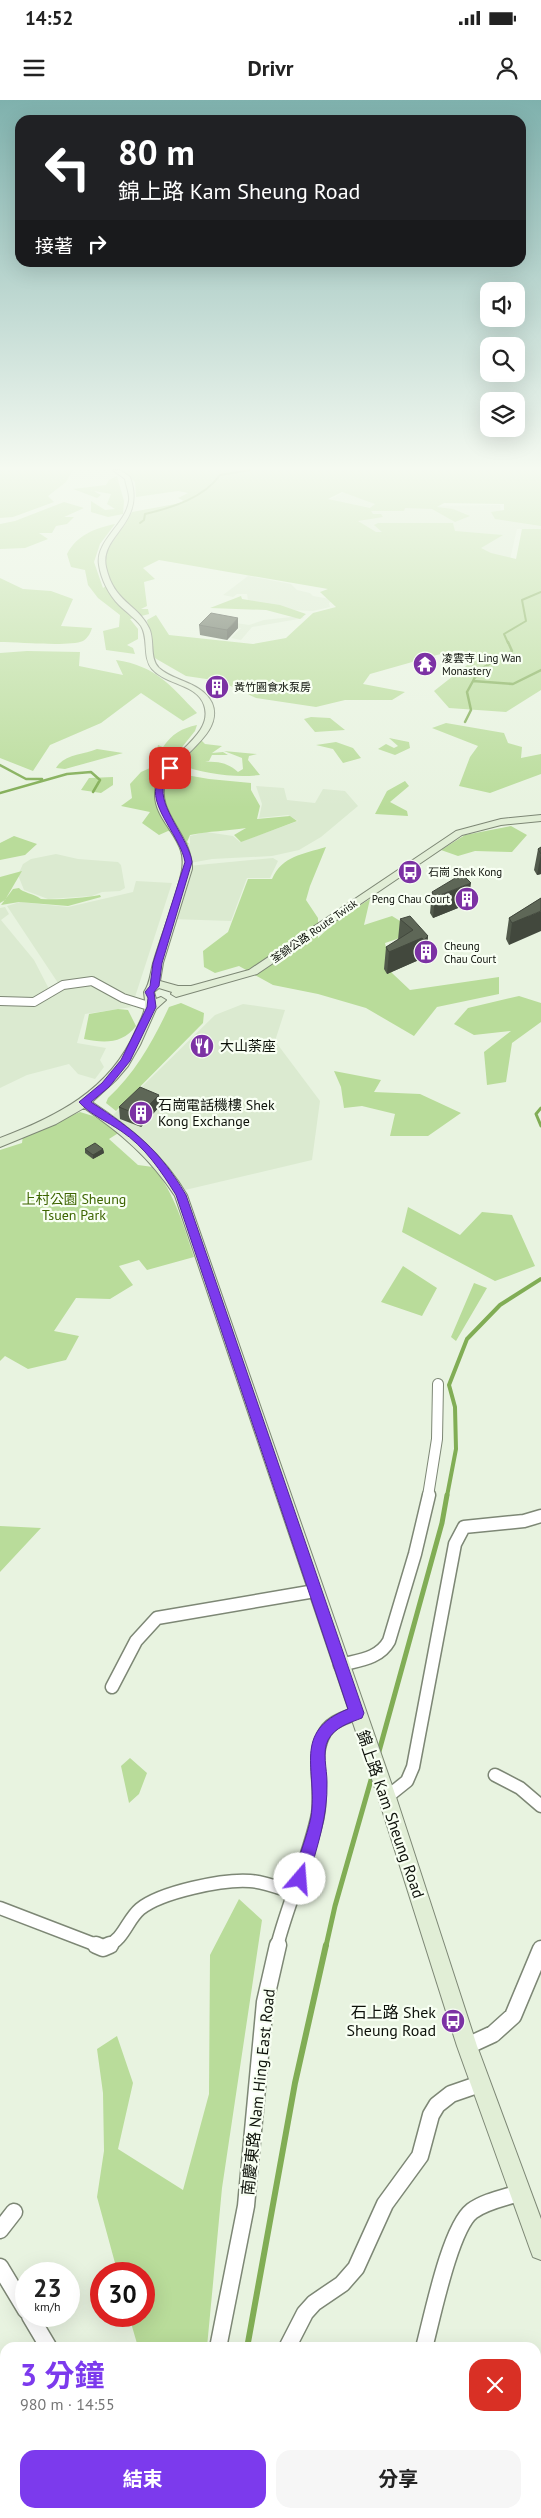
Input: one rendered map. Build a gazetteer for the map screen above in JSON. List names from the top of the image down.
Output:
{
  "streets": {
    "main road": ["荃錦公路 Route Twisk", "錦上路 Kam Sheung Road"],
    "street": ["南慶東路 Nam Hing East Road"]
  },
  "crossings": [
    ["錦上路 Kam Sheung Road", "南慶東路 Nam Hing East Road"]
  ],
  "parks": ["上村公園 Sheung Tsuen Park"],
  "places": {
    "temple": ["凌雲寺 Ling Wan Monastery"],
    "building": [
      "黃竹園食水泵房",
      "Peng Chau Court",
      "Cheung Chau Court",
      "石崗電話機樓 Shek Kong Exchange"
    ],
    "bus stop": ["石崗 Shek Kong", "石上路 Shek Sheung Road"],
    "restaurant": ["大山荼座"]
  },
  "page": {
    "status": "14:52",
    "header": "Drivr",
    "turn": ["80 m", "錦上路 Kam Sheung Road"],
    "then": "接著",
    "speed": "23 km/h",
    "limit": "30",
    "heading": ["3 分鐘", "980 m · 14:55"],
    "buttons": ["結束", "分享"]
  }
}
